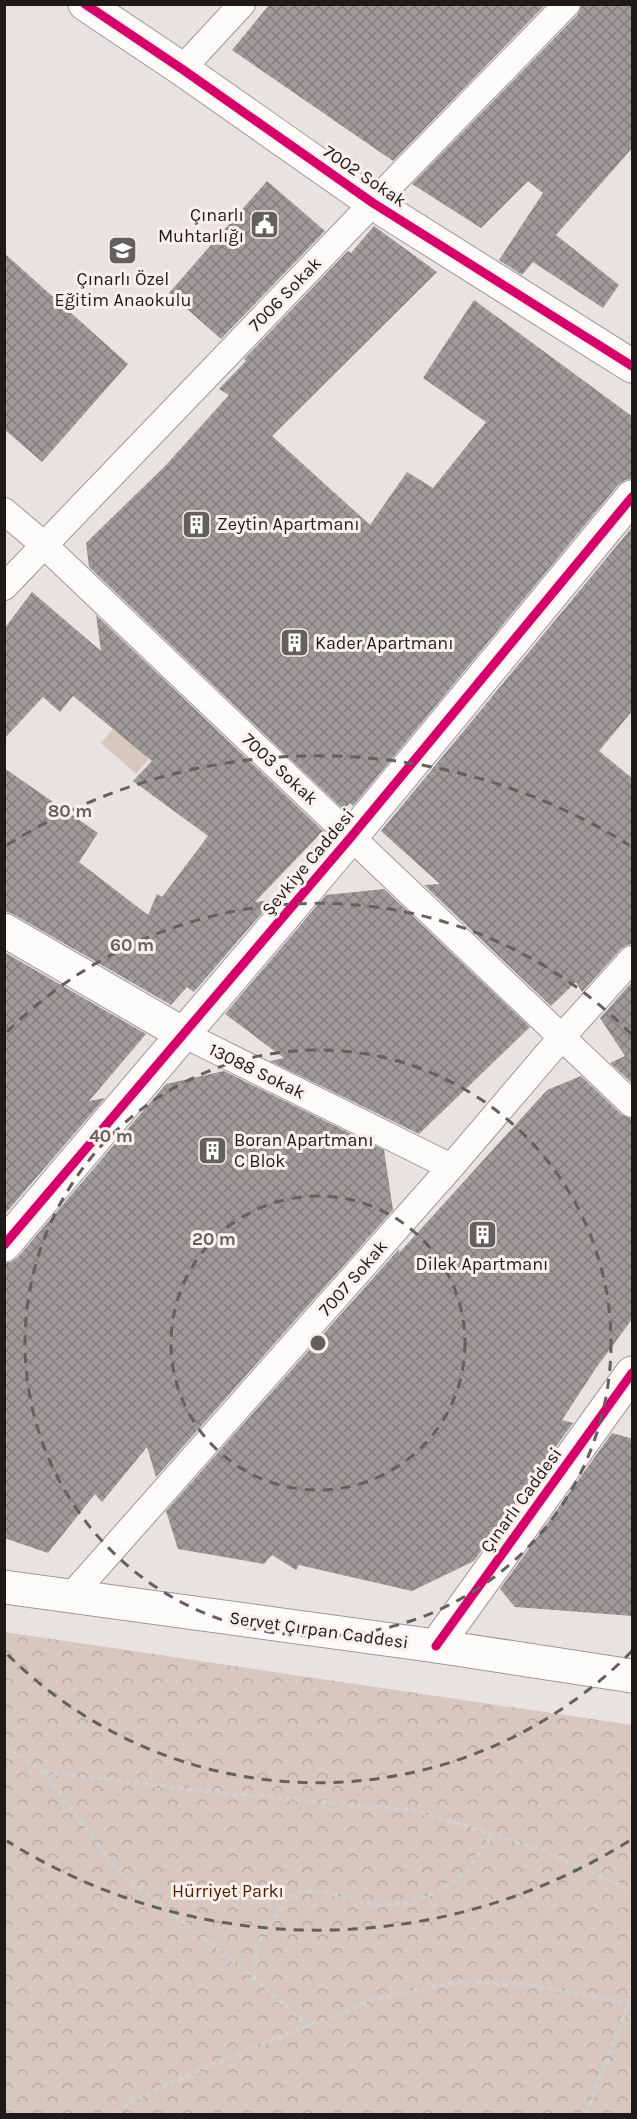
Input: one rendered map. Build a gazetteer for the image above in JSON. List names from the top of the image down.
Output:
{
  "streets": {
    "street": [
      "7002 Sokak",
      "Şevkiye Caddesi",
      "13088 Sokak",
      "Çınarlı Caddesi",
      "Servet Çırpan Caddesi"
    ],
    "lane": ["7006 Sokak", "7003 Sokak", "7007 Sokak"]
  },
  "crossings": [
    ["7002 Sokak", "7006 Sokak"],
    ["7006 Sokak", "7003 Sokak"],
    ["7003 Sokak", "Şevkiye Caddesi"],
    ["7003 Sokak", "7007 Sokak"],
    ["Şevkiye Caddesi", "13088 Sokak"],
    ["13088 Sokak", "7007 Sokak"],
    ["7007 Sokak", "Servet Çırpan Caddesi"],
    ["Çınarlı Caddesi", "Servet Çırpan Caddesi"]
  ],
  "parks": ["Hürriyet Parkı"],
  "places": {
    "public building": ["Çınarlı Muhtarlığı"],
    "school or university": ["Çınarlı Özel Eğitim Anaokulu"],
    "building": [
      "Zeytin Apartmanı",
      "Kader Apartmanı",
      "Boran Apartmanı C Blok",
      "Dilek Apartmanı"
    ]
  },
  "rings": [
    "80 m",
    "60 m",
    "40 m",
    "20 m"
  ]
}
